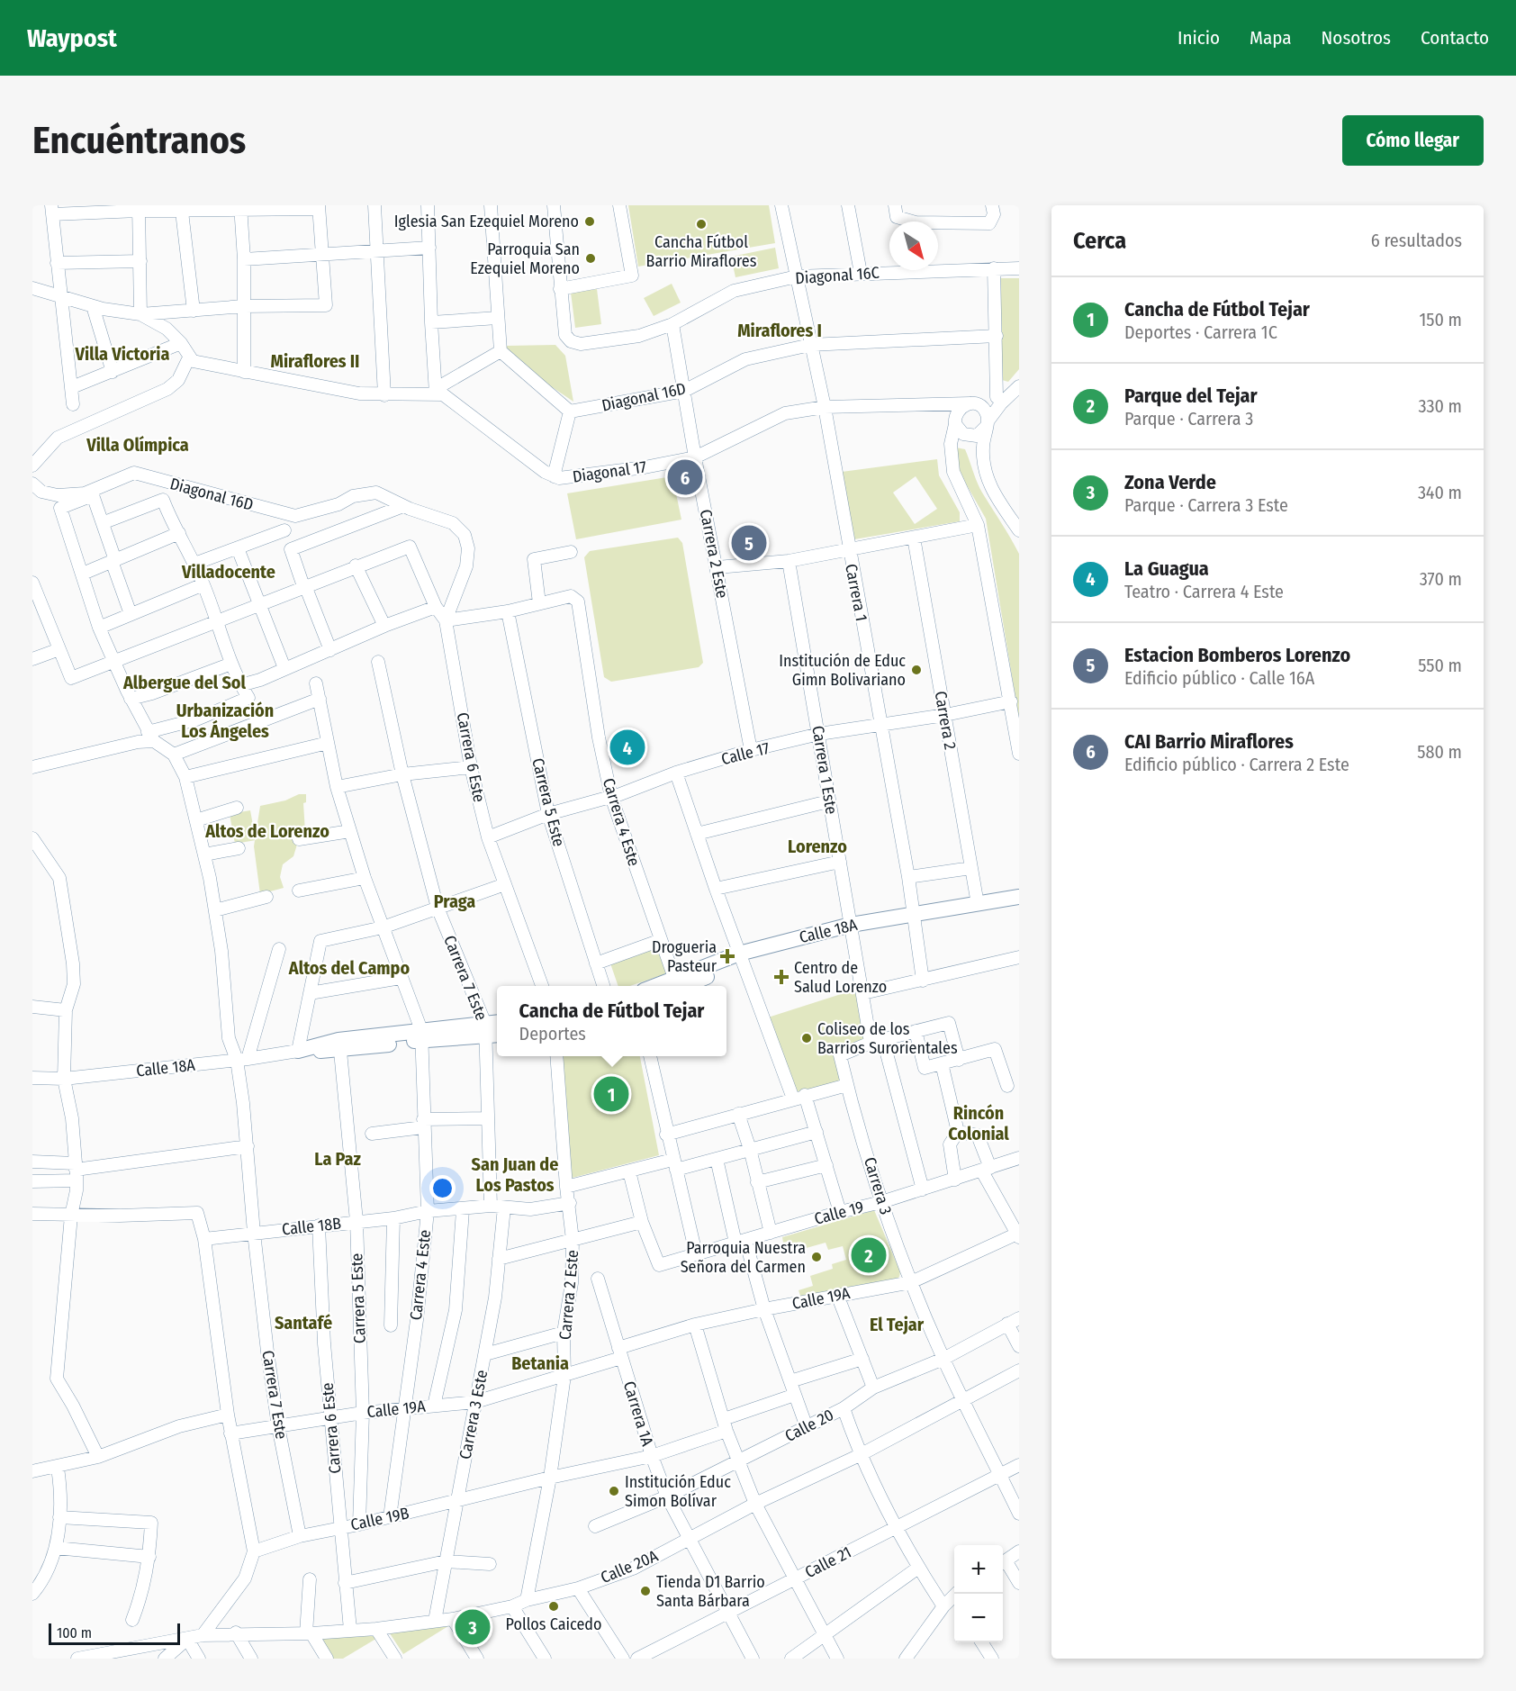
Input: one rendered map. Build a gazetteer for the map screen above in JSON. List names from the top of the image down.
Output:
{
  "streets": {
    "main road": ["Calle 18A"],
    "street": [
      "Diagonal 16C",
      "Diagonal 16D",
      "Diagonal 17",
      "Carrera 2 Este",
      "Carrera 1",
      "Carrera 2",
      "Calle 17",
      "Carrera 6 Este",
      "Carrera 1 Este",
      "Carrera 5 Este",
      "Carrera 4 Este",
      "Carrera 7 Este",
      "Carrera 3",
      "Calle 19",
      "Calle 18B",
      "Calle 19A",
      "Carrera 1A",
      "Carrera 3 Este",
      "Calle 20",
      "Calle 19B",
      "Calle 21",
      "Calle 20A"
    ]
  },
  "crossings": [
    ["Diagonal 16C", "Carrera 2 Este"],
    ["Diagonal 16C", "Carrera 1"],
    ["Diagonal 16D", "Carrera 2 Este"],
    ["Diagonal 16D", "Carrera 1"],
    ["Diagonal 16D", "Carrera 6 Este"],
    ["Diagonal 17", "Carrera 2 Este"],
    ["Diagonal 17", "Carrera 1"],
    ["Carrera 2 Este", "Calle 17"],
    ["Carrera 2 Este", "Calle 18B"],
    ["Carrera 2 Este", "Calle 19A"],
    ["Carrera 2 Este", "Calle 19B"],
    ["Carrera 2 Este", "Calle 20A"],
    ["Carrera 1", "Calle 17"],
    ["Carrera 1", "Calle 18A"],
    ["Carrera 2", "Calle 17"],
    ["Carrera 2", "Calle 18A"],
    ["Calle 17", "Carrera 6 Este"],
    ["Calle 17", "Carrera 1 Este"],
    ["Calle 17", "Carrera 5 Este"],
    ["Calle 17", "Carrera 4 Este"],
    ["Carrera 6 Este", "Calle 18B"],
    ["Carrera 6 Este", "Calle 19A"],
    ["Carrera 6 Este", "Calle 19B"],
    ["Carrera 6 Este", "Calle 20A"],
    ["Carrera 1 Este", "Calle 18A"],
    ["Carrera 5 Este", "Calle 18A"],
    ["Carrera 5 Este", "Calle 18B"],
    ["Carrera 5 Este", "Calle 19A"],
    ["Carrera 5 Este", "Calle 19B"],
    ["Carrera 4 Este", "Calle 18A"],
    ["Carrera 4 Este", "Calle 18B"],
    ["Carrera 4 Este", "Calle 19A"],
    ["Carrera 4 Este", "Calle 19B"],
    ["Calle 18A", "Carrera 7 Este"],
    ["Carrera 7 Este", "Calle 18B"],
    ["Carrera 7 Este", "Calle 19A"],
    ["Carrera 7 Este", "Carrera 3 Este"],
    ["Carrera 7 Este", "Calle 19B"],
    ["Carrera 3", "Calle 19"],
    ["Carrera 3", "Calle 19A"],
    ["Carrera 3", "Calle 20"],
    ["Carrera 3", "Calle 21"],
    ["Carrera 3", "Calle 20A"],
    ["Calle 18B", "Carrera 3 Este"],
    ["Calle 19A", "Carrera 1A"],
    ["Calle 19A", "Carrera 3 Este"],
    ["Carrera 1A", "Calle 20"],
    ["Carrera 1A", "Calle 19B"],
    ["Carrera 1A", "Calle 21"],
    ["Carrera 1A", "Calle 20A"],
    ["Carrera 3 Este", "Calle 19B"],
    ["Carrera 3 Este", "Calle 20A"]
  ],
  "districts": [
    "Miraflores I",
    "Villa Victoria",
    "Miraflores II",
    "Villa Olímpica",
    "Villadocente",
    "Albergue del Sol",
    "Urbanización Los Ángeles",
    "Altos de Lorenzo",
    "Lorenzo",
    "Praga",
    "Altos del Campo",
    "Rincón Colonial",
    "La Paz",
    "San Juan de Los Pastos",
    "Santafé",
    "El Tejar",
    "Betania"
  ],
  "places": {
    "other": [
      "Iglesia San Ezequiel Moreno",
      "Cancha Fútbol Barrio Miraflores",
      "Parroquia San Ezequiel Moreno",
      "Institución de Educ Gimn Bolivariano",
      "Coliseo de los Barrios Surorientales",
      "Parroquia Nuestra Señora del Carmen",
      "Institución Educ Simon Bolívar",
      "Tienda D1 Barrio Santa Bárbara",
      "Pollos Caicedo"
    ],
    "health": ["Drogueria Pasteur", "Centro de Salud Lorenzo"]
  },
  "scale_bar": "100 m",
  "north": "bottom right",
  "page": {
    "header": "Waypost",
    "nav": [
      "Inicio",
      "Mapa",
      "Nosotros",
      "Contacto"
    ],
    "buttons": "Cómo llegar",
    "title": "Encuéntranos",
    "heading": ["Cerca", "6 resultados"],
    "list": [
      {
        "mark": "1",
        "name": "Cancha de Fútbol Tejar",
        "note": "Deportes · Carrera 1C",
        "value": "150 m"
      },
      {
        "mark": "2",
        "name": "Parque del Tejar",
        "note": "Parque · Carrera 3",
        "value": "330 m"
      },
      {
        "mark": "3",
        "name": "Zona Verde",
        "note": "Parque · Carrera 3 Este",
        "value": "340 m"
      },
      {
        "mark": "4",
        "name": "La Guagua",
        "note": "Teatro · Carrera 4 Este",
        "value": "370 m"
      },
      {
        "mark": "5",
        "name": "Estacion Bomberos Lorenzo",
        "note": "Edificio público · Calle 16A",
        "value": "550 m"
      },
      {
        "mark": "6",
        "name": "CAI Barrio Miraflores",
        "note": "Edificio público · Carrera 2 Este",
        "value": "580 m"
      }
    ],
    "pins": [
      "6",
      "5",
      "4",
      "1",
      "2",
      "3"
    ],
    "popup": ["Cancha de Fútbol Tejar", "Deportes"],
    "map_buttons": ["+", "−"],
    "scale": "100 m"
  }
}
